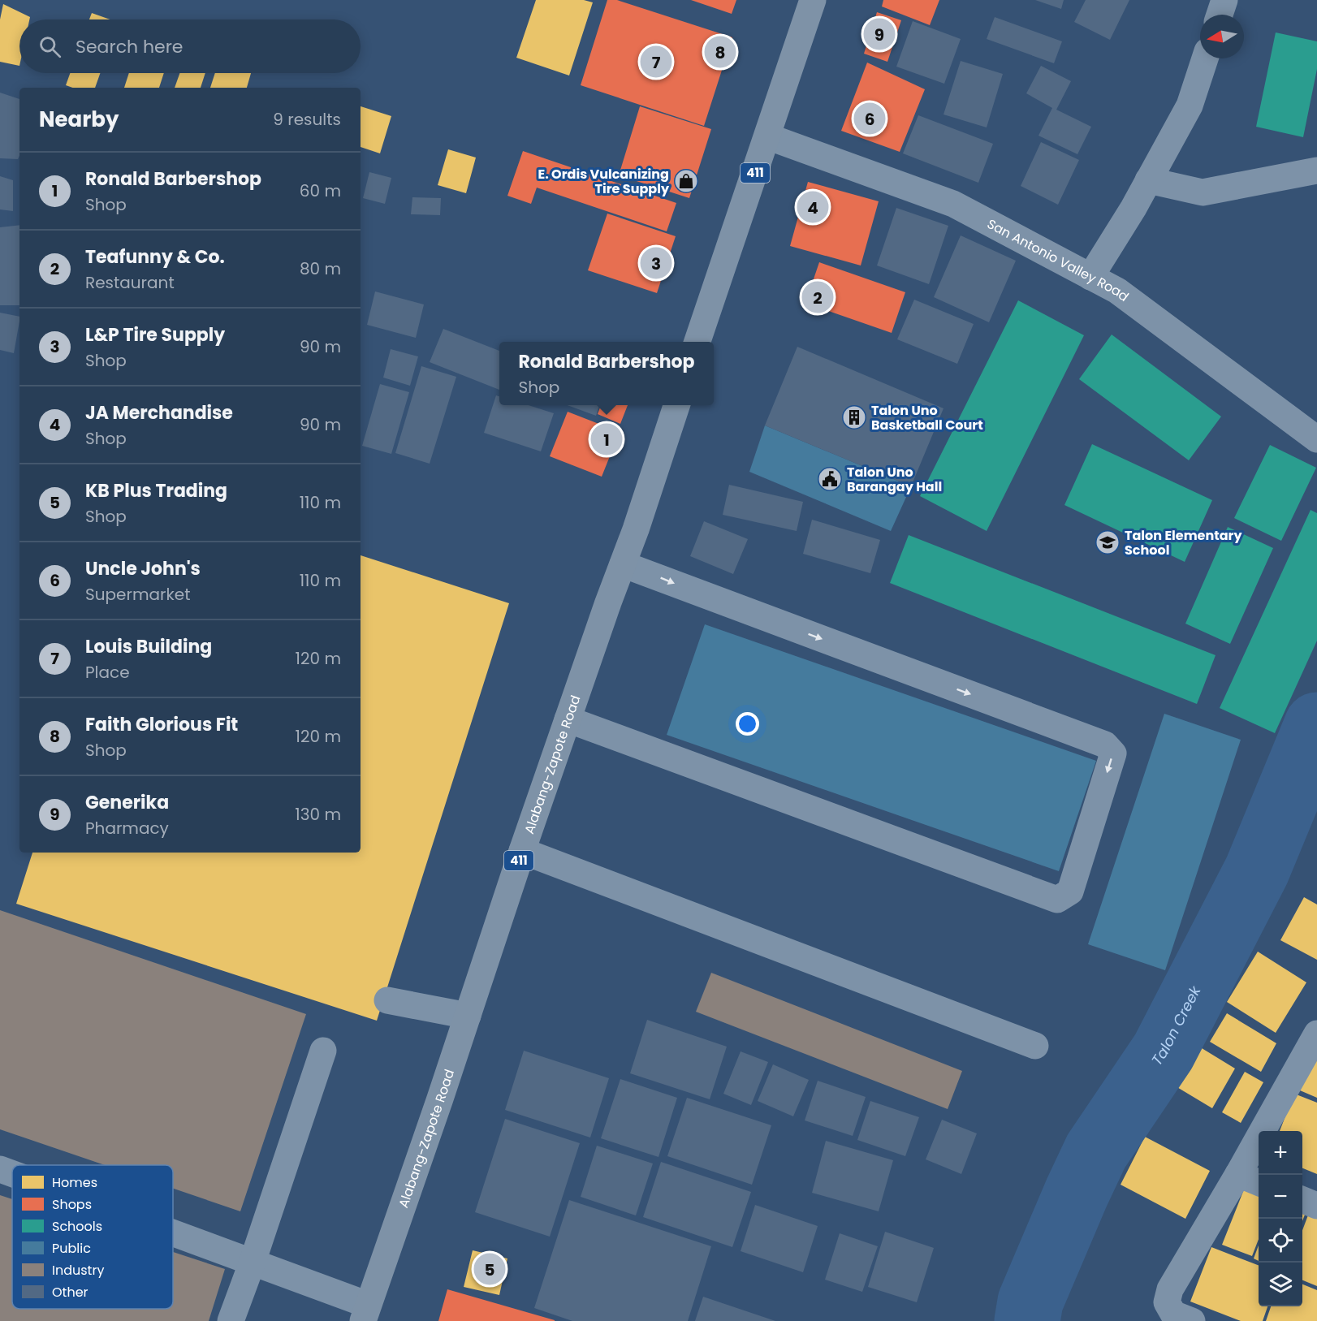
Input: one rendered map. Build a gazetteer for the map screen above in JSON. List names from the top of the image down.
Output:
{
  "streets": {
    "highway": ["411", "Alabang-Zapote Road"],
    "street": ["San Antonio Valley Road"]
  },
  "crossings": [
    ["411", "San Antonio Valley Road"]
  ],
  "water": ["Talon Creek"],
  "places": {
    "shop": ["E. Ordis Vulcanizing Tire Supply"],
    "building": ["Talon Uno Basketball Court"],
    "public building": ["Talon Uno Barangay Hall"],
    "school or university": ["Talon Elementary School"]
  },
  "legend": [
    "Homes",
    "Shops",
    "Schools",
    "Public",
    "Industry",
    "Other"
  ],
  "north": "left",
  "page": {
    "pins": [
      "9",
      "8",
      "7",
      "6",
      "4",
      "3",
      "2",
      "1",
      "5"
    ],
    "search": "Search here",
    "heading": ["Nearby", "9 results"],
    "list": [
      {
        "mark": "1",
        "name": "Ronald Barbershop",
        "note": "Shop",
        "value": "60 m"
      },
      {
        "mark": "2",
        "name": "Teafunny & Co.",
        "note": "Restaurant",
        "value": "80 m"
      },
      {
        "mark": "3",
        "name": "L&P Tire Supply",
        "note": "Shop",
        "value": "90 m"
      },
      {
        "mark": "4",
        "name": "JA Merchandise",
        "note": "Shop",
        "value": "90 m"
      },
      {
        "mark": "5",
        "name": "KB Plus Trading",
        "note": "Shop",
        "value": "110 m"
      },
      {
        "mark": "6",
        "name": "Uncle John's",
        "note": "Supermarket",
        "value": "110 m"
      },
      {
        "mark": "7",
        "name": "Louis Building",
        "note": "Place",
        "value": "120 m"
      },
      {
        "mark": "8",
        "name": "Faith Glorious Fit",
        "note": "Shop",
        "value": "120 m"
      },
      {
        "mark": "9",
        "name": "Generika",
        "note": "Pharmacy",
        "value": "130 m"
      }
    ],
    "popup": ["Ronald Barbershop", "Shop"],
    "map_buttons": ["+", "−"]
  }
}
